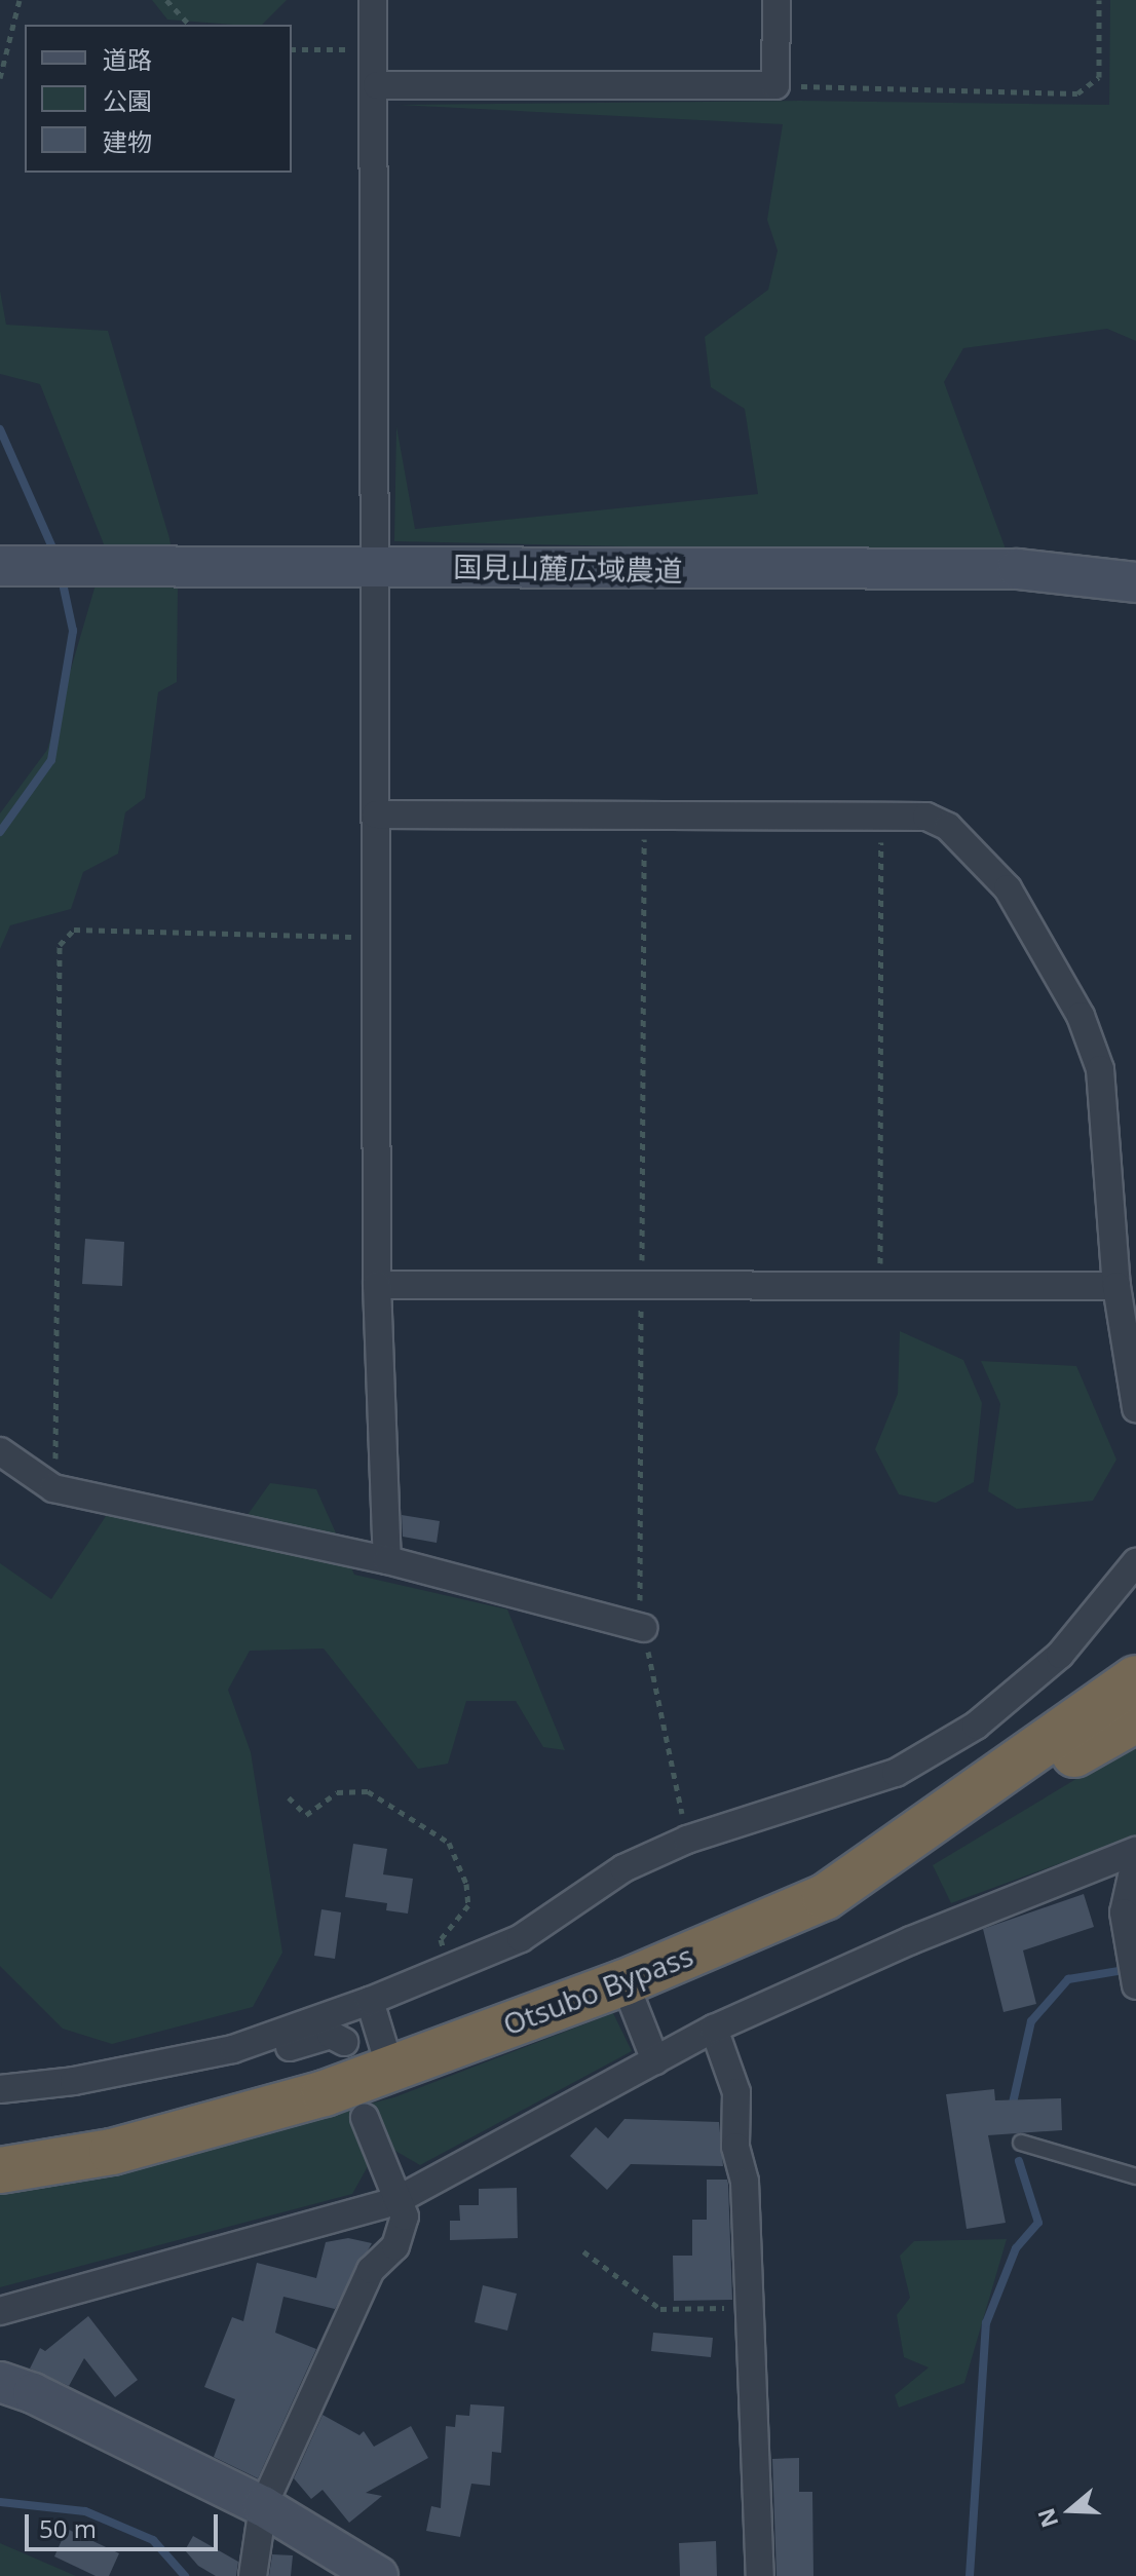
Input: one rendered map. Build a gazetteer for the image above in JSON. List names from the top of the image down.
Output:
{
  "streets": {
    "highway": ["Otsubo Bypass"],
    "street": ["国見山麓広域農道"]
  },
  "legend": ["道路", "公園", "建物"],
  "scale_bar": "50 m",
  "north": "left"
}
